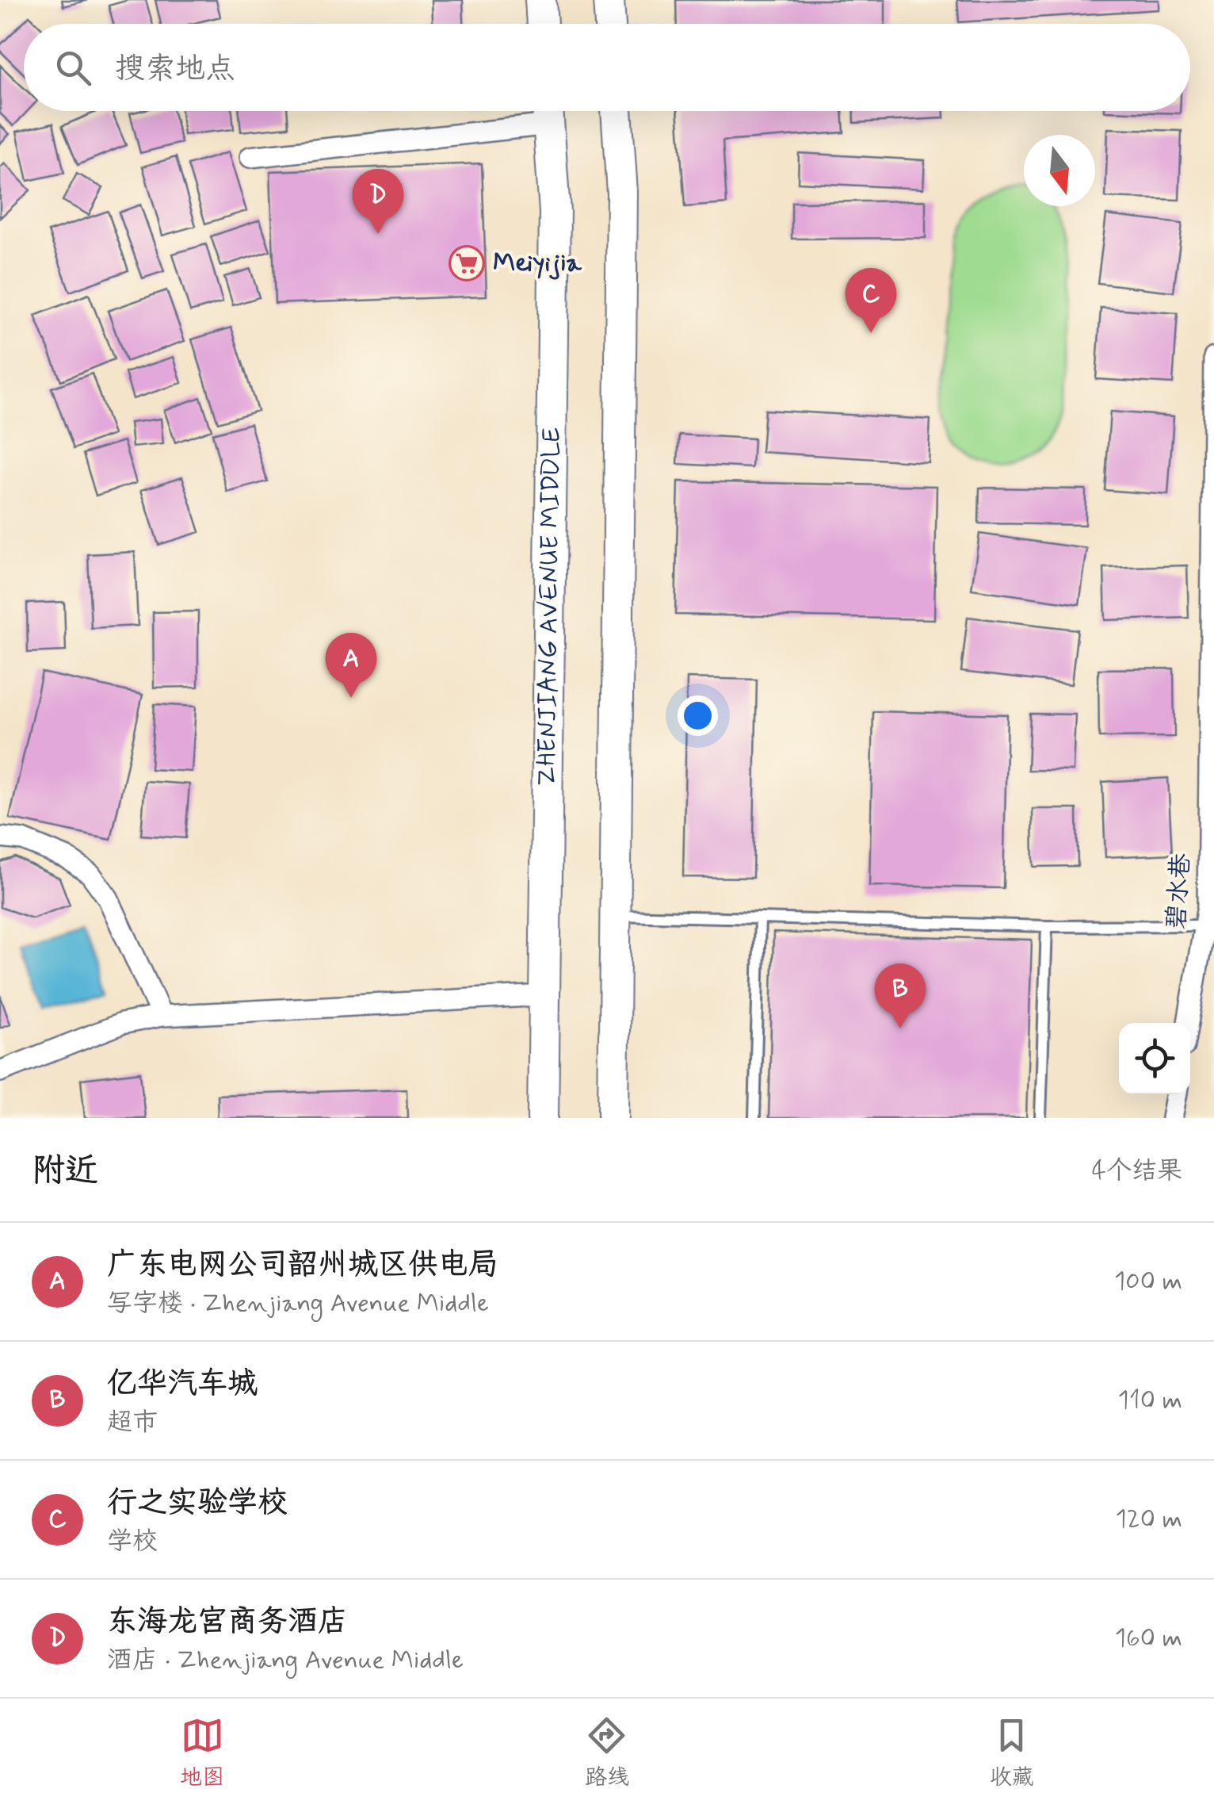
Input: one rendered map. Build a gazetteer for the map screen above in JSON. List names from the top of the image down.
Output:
{
  "streets": {
    "main road": ["ZHENJIANG AVENUE MIDDLE"],
    "street": ["碧水巷"]
  },
  "places": {
    "supermarket": ["Meiyijia"]
  },
  "north": "bottom",
  "page": {
    "search": "搜索地点",
    "pins": [
      "D",
      "C",
      "A",
      "B"
    ],
    "heading": ["附近", "4个结果"],
    "list": [
      {
        "mark": "A",
        "name": "广东电网公司韶州城区供电局",
        "note": "写字楼 · Zhenjiang Avenue Middle",
        "value": "100 m"
      },
      {
        "mark": "B",
        "name": "亿华汽车城",
        "note": "超市",
        "value": "110 m"
      },
      {
        "mark": "C",
        "name": "行之实验学校",
        "note": "学校",
        "value": "120 m"
      },
      {
        "mark": "D",
        "name": "东海龙宫商务酒店",
        "note": "酒店 · Zhenjiang Avenue Middle",
        "value": "160 m"
      }
    ],
    "nav": ["地图", "路线", "收藏"]
  }
}
